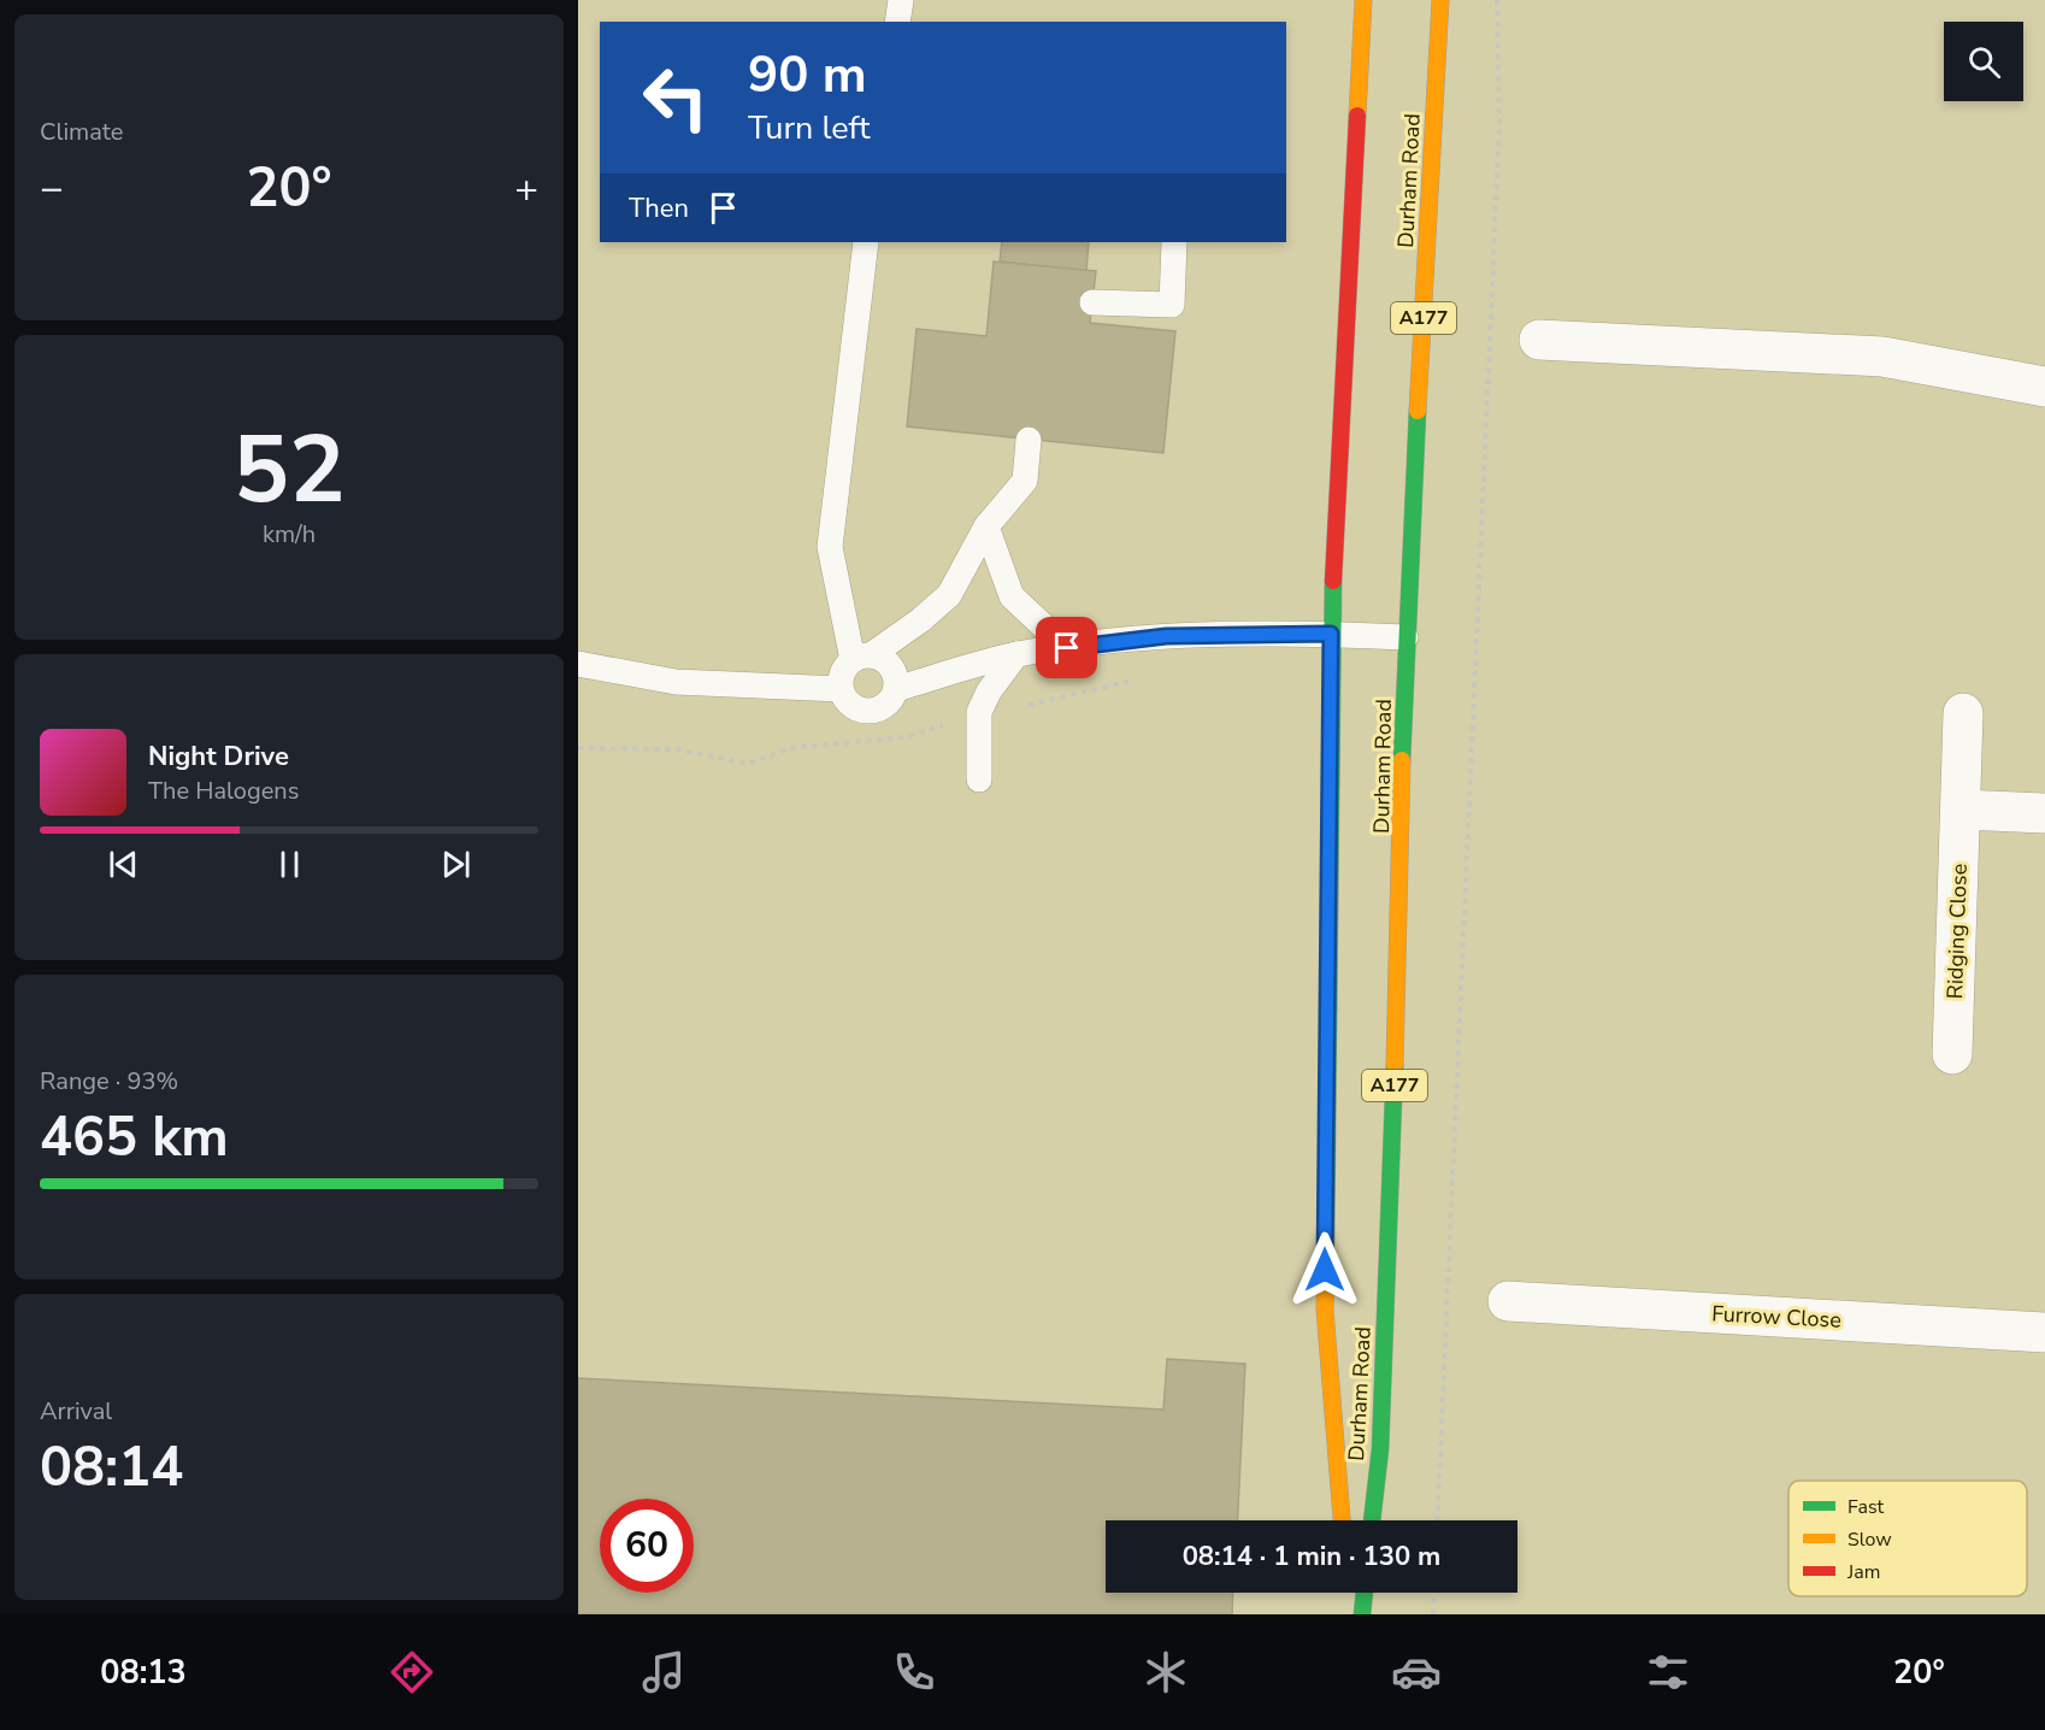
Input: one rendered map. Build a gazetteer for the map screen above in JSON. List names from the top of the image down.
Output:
{
  "streets": {
    "main road": ["Durham Road", "A177"],
    "street": ["Ridging Close", "Furrow Close"]
  },
  "legend": ["Fast", "Slow", "Jam"],
  "page": {
    "tile": [
      "Climate",
      ["52", "km/h"],
      ["Range · 93%", "465 km"],
      ["Arrival", "08:14"]
    ],
    "turn": ["90 m", "Turn left"],
    "heat": ["−", "20°", "+"],
    "then": "Then",
    "song": ["Night Drive", "The Halogens"],
    "limit": "60",
    "trip": "08:14 · 1 min · 130 m",
    "tabs": ["08:13", "20°"]
  }
}
